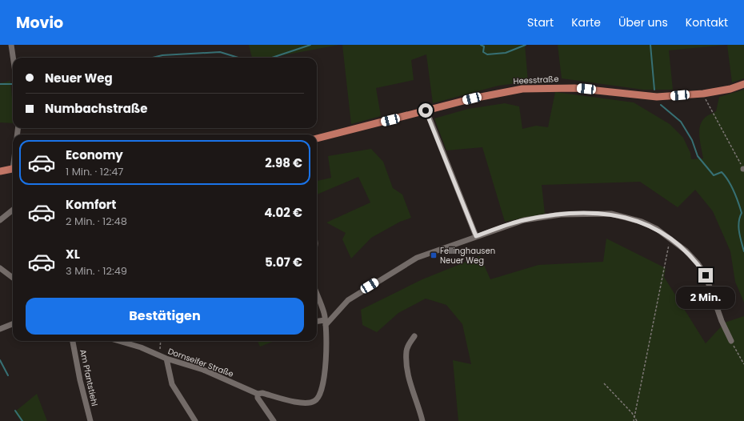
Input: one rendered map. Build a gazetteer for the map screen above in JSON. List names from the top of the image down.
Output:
{
  "streets": {
    "main road": ["Heesstraße"],
    "street": ["Dornseifer Straße", "Am Pfantstiehl"]
  },
  "places": {
    "transit": ["Fellinghausen Neuer Weg"]
  },
  "page": {
    "header": "Movio",
    "nav": [
      "Start",
      "Karte",
      "Über uns",
      "Kontakt"
    ],
    "banner": ["Neuer Weg", "Numbachstraße"],
    "list": [
      {
        "name": "Economy",
        "note": "1 Min. · 12:47",
        "value": "2.98 €"
      },
      {
        "name": "Komfort",
        "note": "2 Min. · 12:48",
        "value": "4.02 €"
      },
      {
        "name": "XL",
        "note": "3 Min. · 12:49",
        "value": "5.07 €"
      }
    ],
    "bubble": "2 Min.",
    "buttons": "Bestätigen"
  }
}
